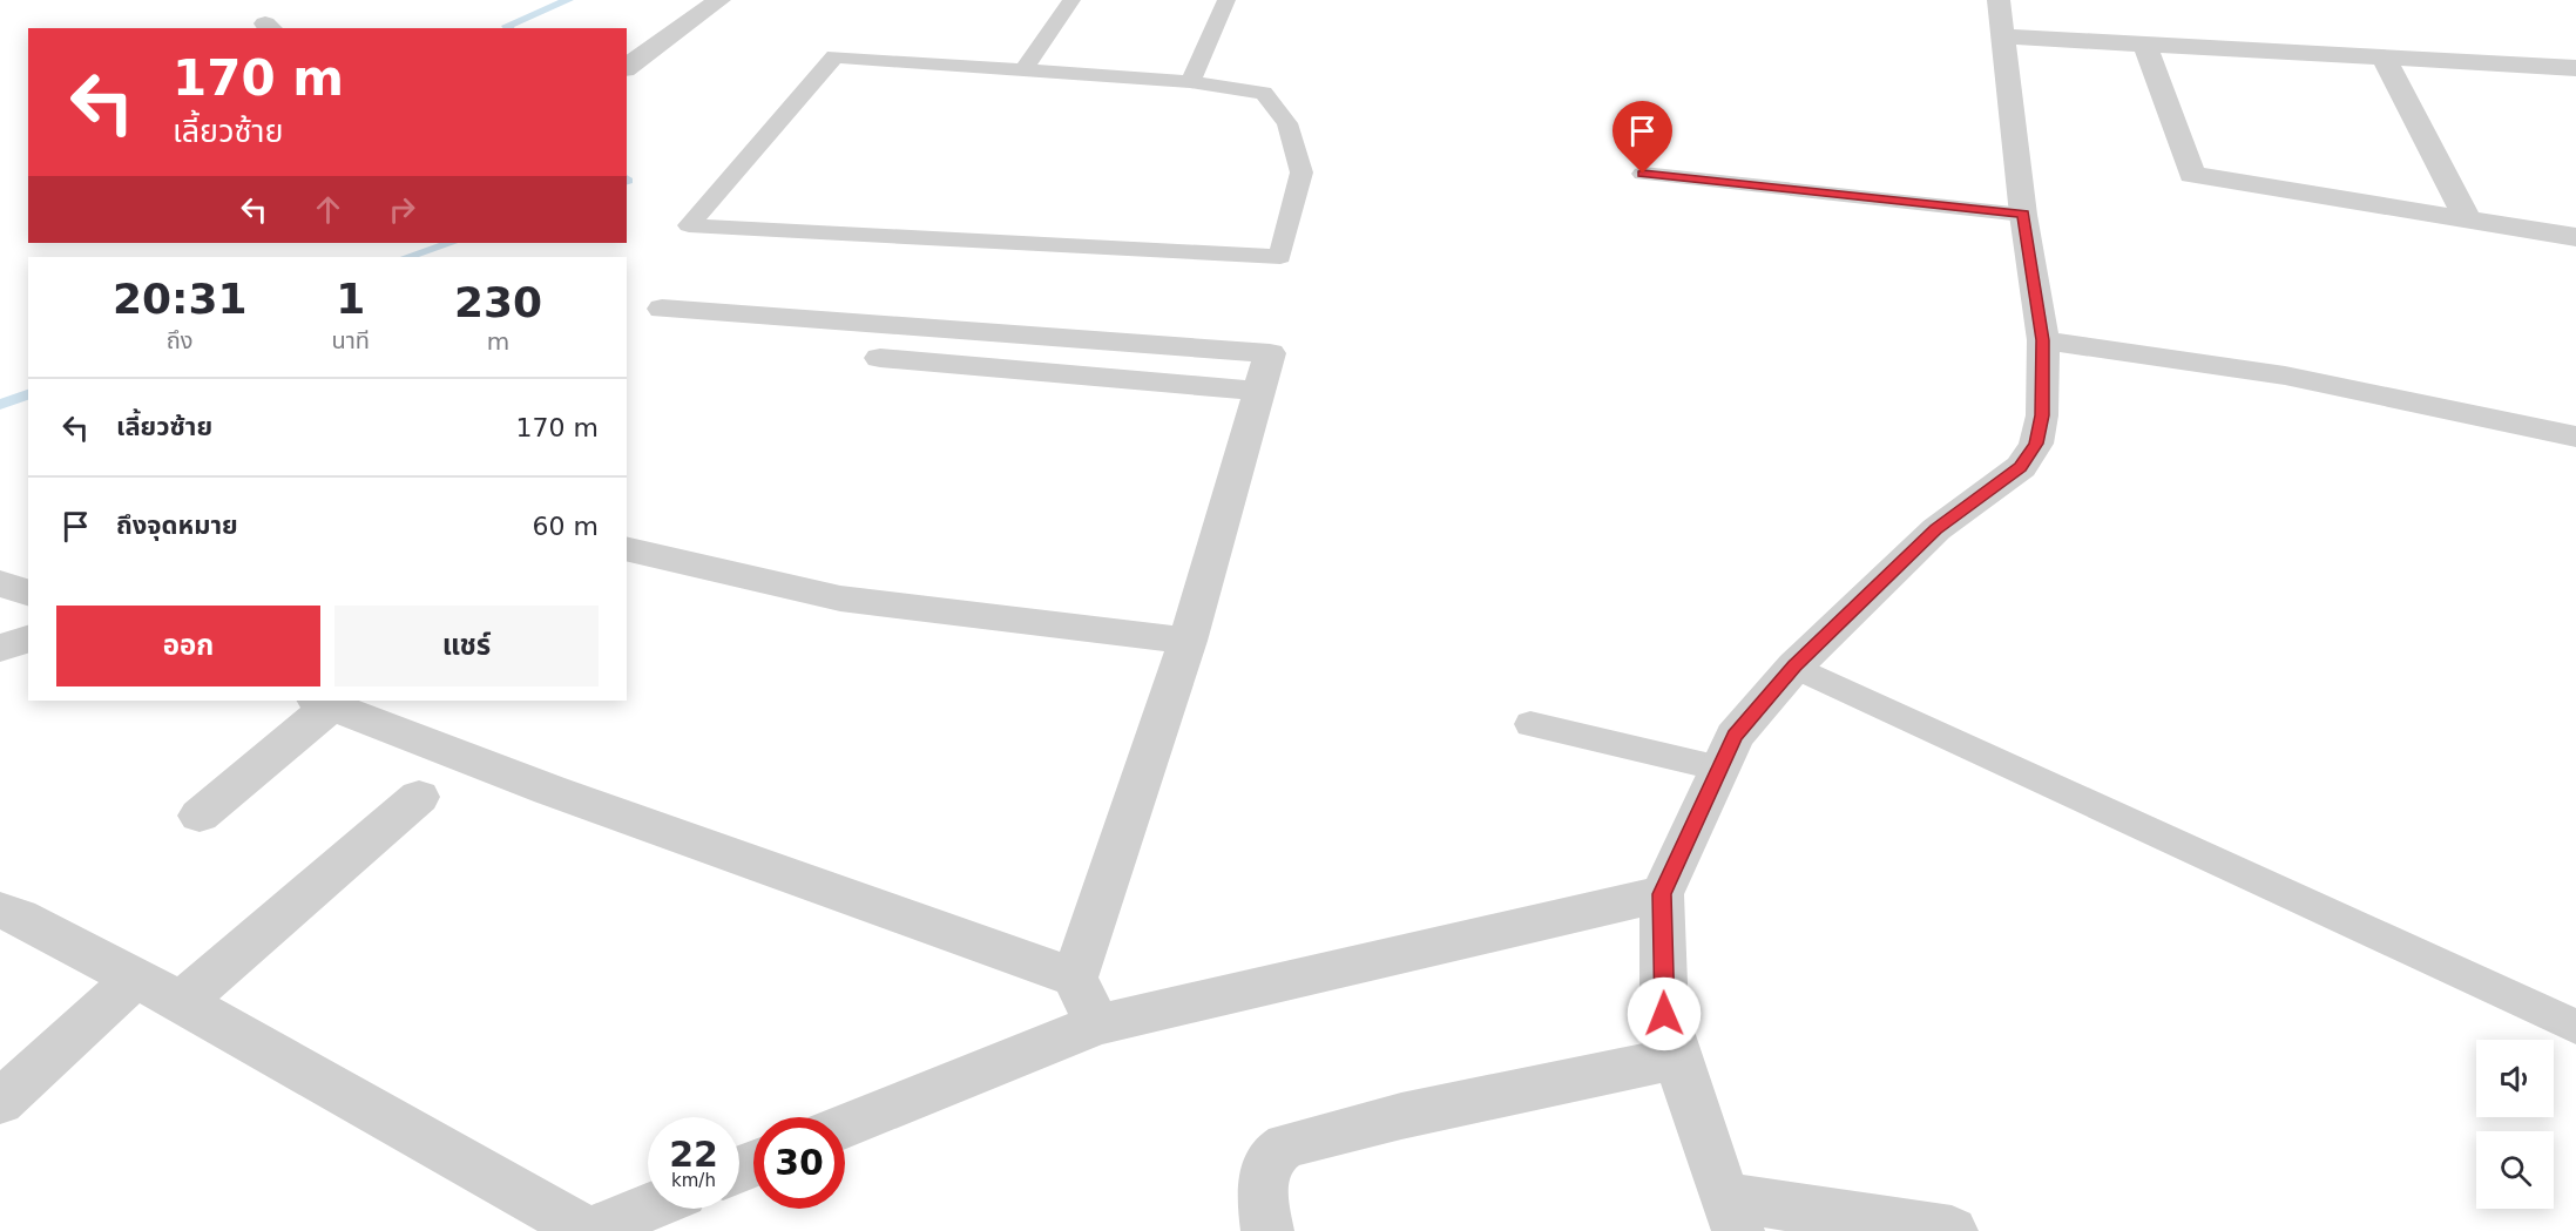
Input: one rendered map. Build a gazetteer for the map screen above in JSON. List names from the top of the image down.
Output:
{
  "page": {
    "turn": ["170 m", "เลี้ยวซ้าย"],
    "eta": [
      "20:31",
      "ถึง",
      "1",
      "นาที",
      "230",
      "m"
    ],
    "list": [
      {
        "name": "เลี้ยวซ้าย",
        "value": "170 m"
      },
      {
        "name": "ถึงจุดหมาย",
        "value": "60 m"
      }
    ],
    "buttons": ["ออก", "แชร์"],
    "speed": "22 km/h",
    "limit": "30"
  }
}
